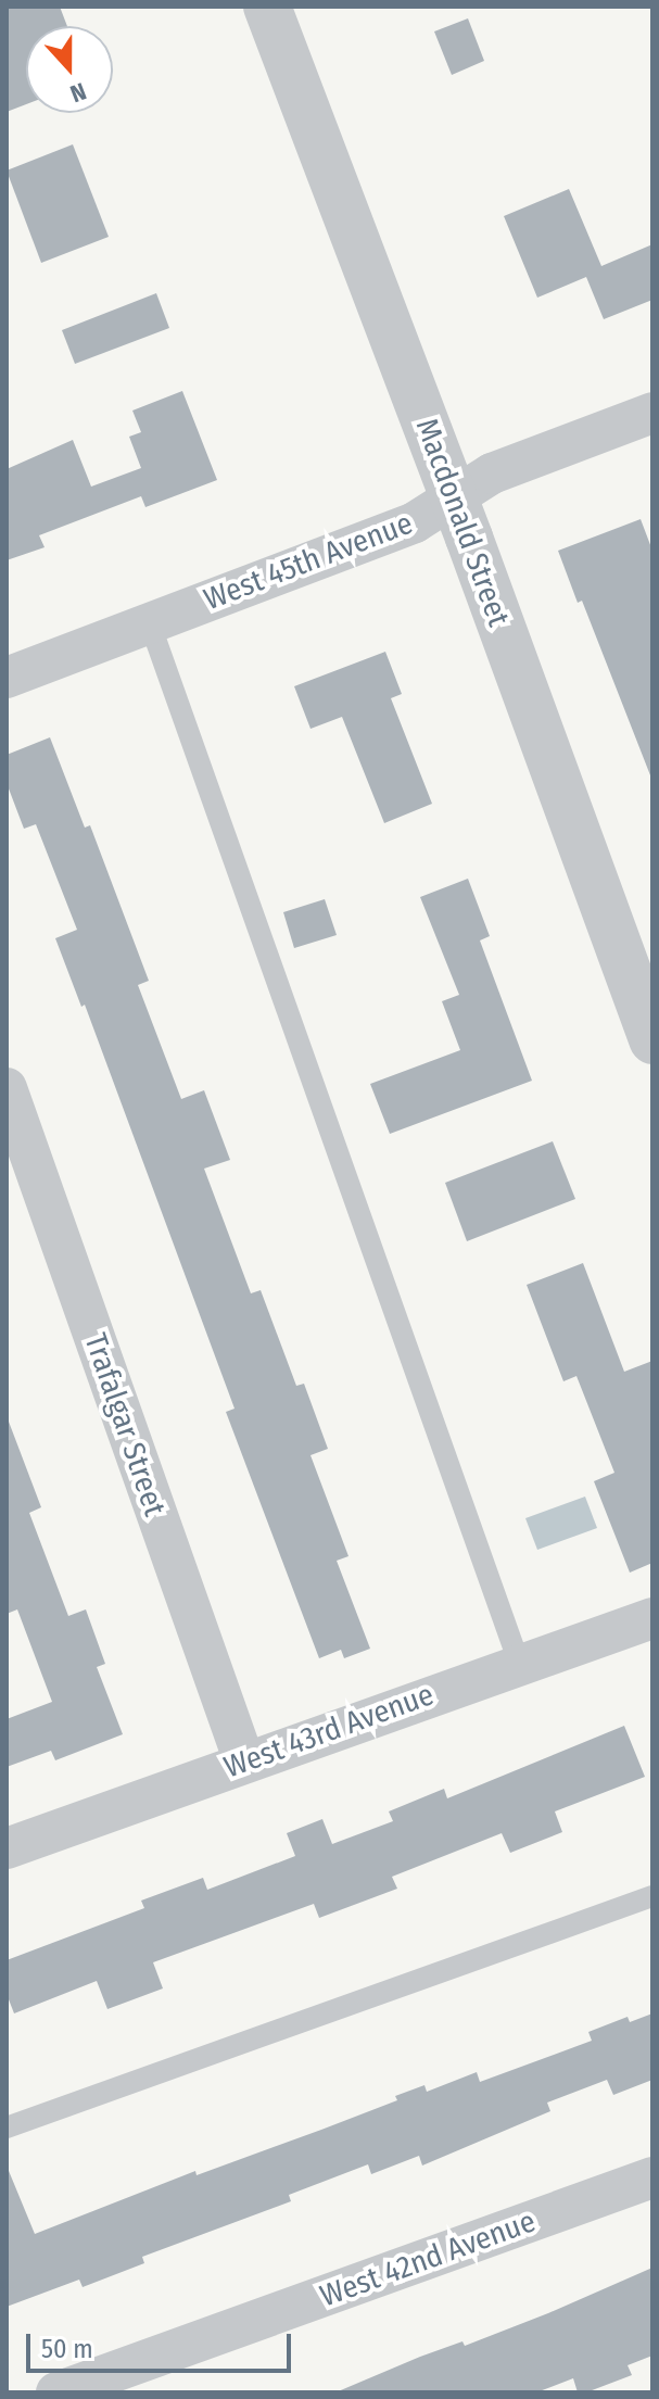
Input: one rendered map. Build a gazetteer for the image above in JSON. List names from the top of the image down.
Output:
{
  "streets": {
    "street": [
      "Macdonald Street",
      "West 45th Avenue",
      "Trafalgar Street",
      "West 43rd Avenue",
      "West 42nd Avenue"
    ]
  },
  "crossings": [
    ["Macdonald Street", "West 45th Avenue"],
    ["Trafalgar Street", "West 43rd Avenue"]
  ],
  "scale_bar": "50 m",
  "north": "bottom"
}
